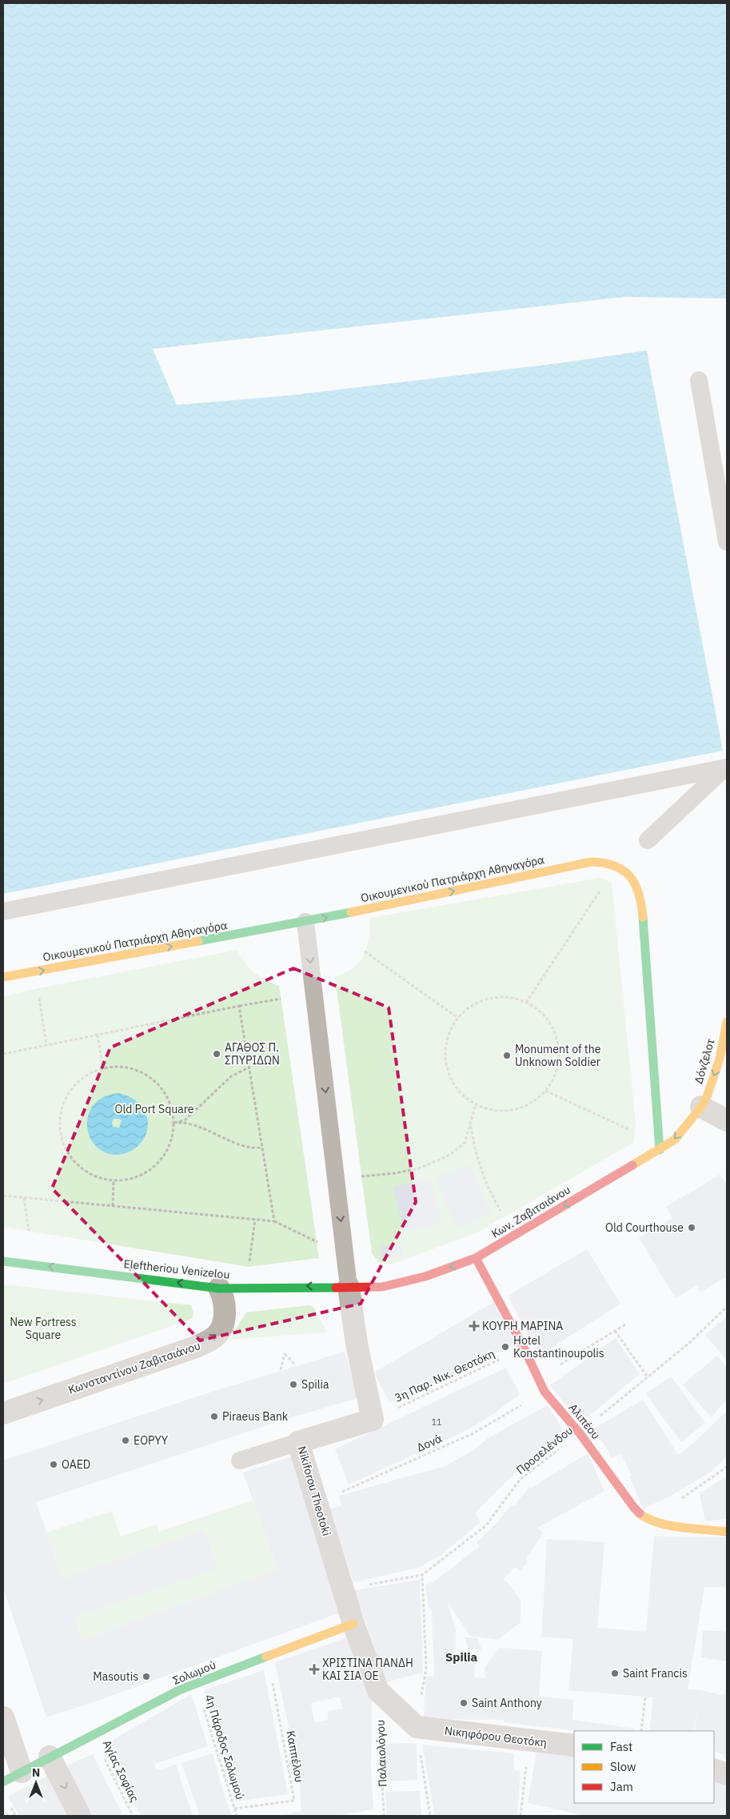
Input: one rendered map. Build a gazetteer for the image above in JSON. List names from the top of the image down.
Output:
{
  "streets": {
    "street": [
      "Οικουμενικού Πατριάρχη Αθηναγόρα",
      "Δόνζελοτ",
      "Κων. Ζαβιτσιάνου",
      "Eleftheriou Venizelou",
      "Κωνσταντίνου Ζαβιτσιάνου",
      "Αλιπέου",
      "Nikiforou Theotoki",
      "Σολωμού",
      "Νικηφόρου Θεοτόκη"
    ],
    "path": [
      "3η Παρ. Νικ. Θεοτόκη",
      "Δονά",
      "Προσελένδου",
      "4η Πάροδος Σολωμού",
      "Παλαιολόγου",
      "Καππέλου",
      "Αγίας Σοφίας"
    ]
  },
  "crossings": [
    ["Οικουμενικού Πατριάρχη Αθηναγόρα", "Κων. Ζαβιτσιάνου"],
    ["Δόνζελοτ", "Κων. Ζαβιτσιάνου"],
    ["Κων. Ζαβιτσιάνου", "Eleftheriou Venizelou"],
    ["Κων. Ζαβιτσιάνου", "Αλιπέου"],
    ["Eleftheriou Venizelou", "Κωνσταντίνου Ζαβιτσιάνου"],
    ["3η Παρ. Νικ. Θεοτόκη", "Αλιπέου"],
    ["3η Παρ. Νικ. Θεοτόκη", "Nikiforou Theotoki"],
    ["Αλιπέου", "Δονά"],
    ["Αλιπέου", "Προσελένδου"],
    ["Δονά", "Nikiforou Theotoki"],
    ["Προσελένδου", "Nikiforou Theotoki"],
    ["Nikiforou Theotoki", "Σολωμού"],
    ["Nikiforou Theotoki", "Νικηφόρου Θεοτόκη"],
    ["Nikiforou Theotoki", "Παλαιολόγου"],
    ["Σολωμού", "4η Πάροδος Σολωμού"],
    ["Σολωμού", "Καππέλου"],
    ["Σολωμού", "Αγίας Σοφίας"],
    ["4η Πάροδος Σολωμού", "Καππέλου"]
  ],
  "one_way": [
    "Δόνζελοτ",
    "Κων. Ζαβιτσιάνου",
    "Eleftheriou Venizelou",
    "Κωνσταντίνου Ζαβιτσιάνου"
  ],
  "districts": ["Spilia"],
  "parks": ["Old Port Square", "New Fortress Square"],
  "places": {
    "other": [
      "ΑΓΑΘΟΣ Π. ΣΠΥΡΙΔΩΝ",
      "Monument of the Unknown Soldier",
      "Old Courthouse",
      "Hotel Konstantinoupolis",
      "Spilia",
      "Piraeus Bank",
      "EOPYY",
      "OAED",
      "Saint Francis",
      "Masoutis",
      "Saint Anthony"
    ],
    "health": ["ΚΟΥΡΗ ΜΑΡΙΝΑ", "ΧΡΙΣΤΙΝΑ ΠΑΝΔΗ ΚΑΙ ΣΙΑ ΟΕ"]
  },
  "house_numbers": ["11"],
  "legend": ["Fast", "Slow", "Jam"],
  "north": "top"
}
